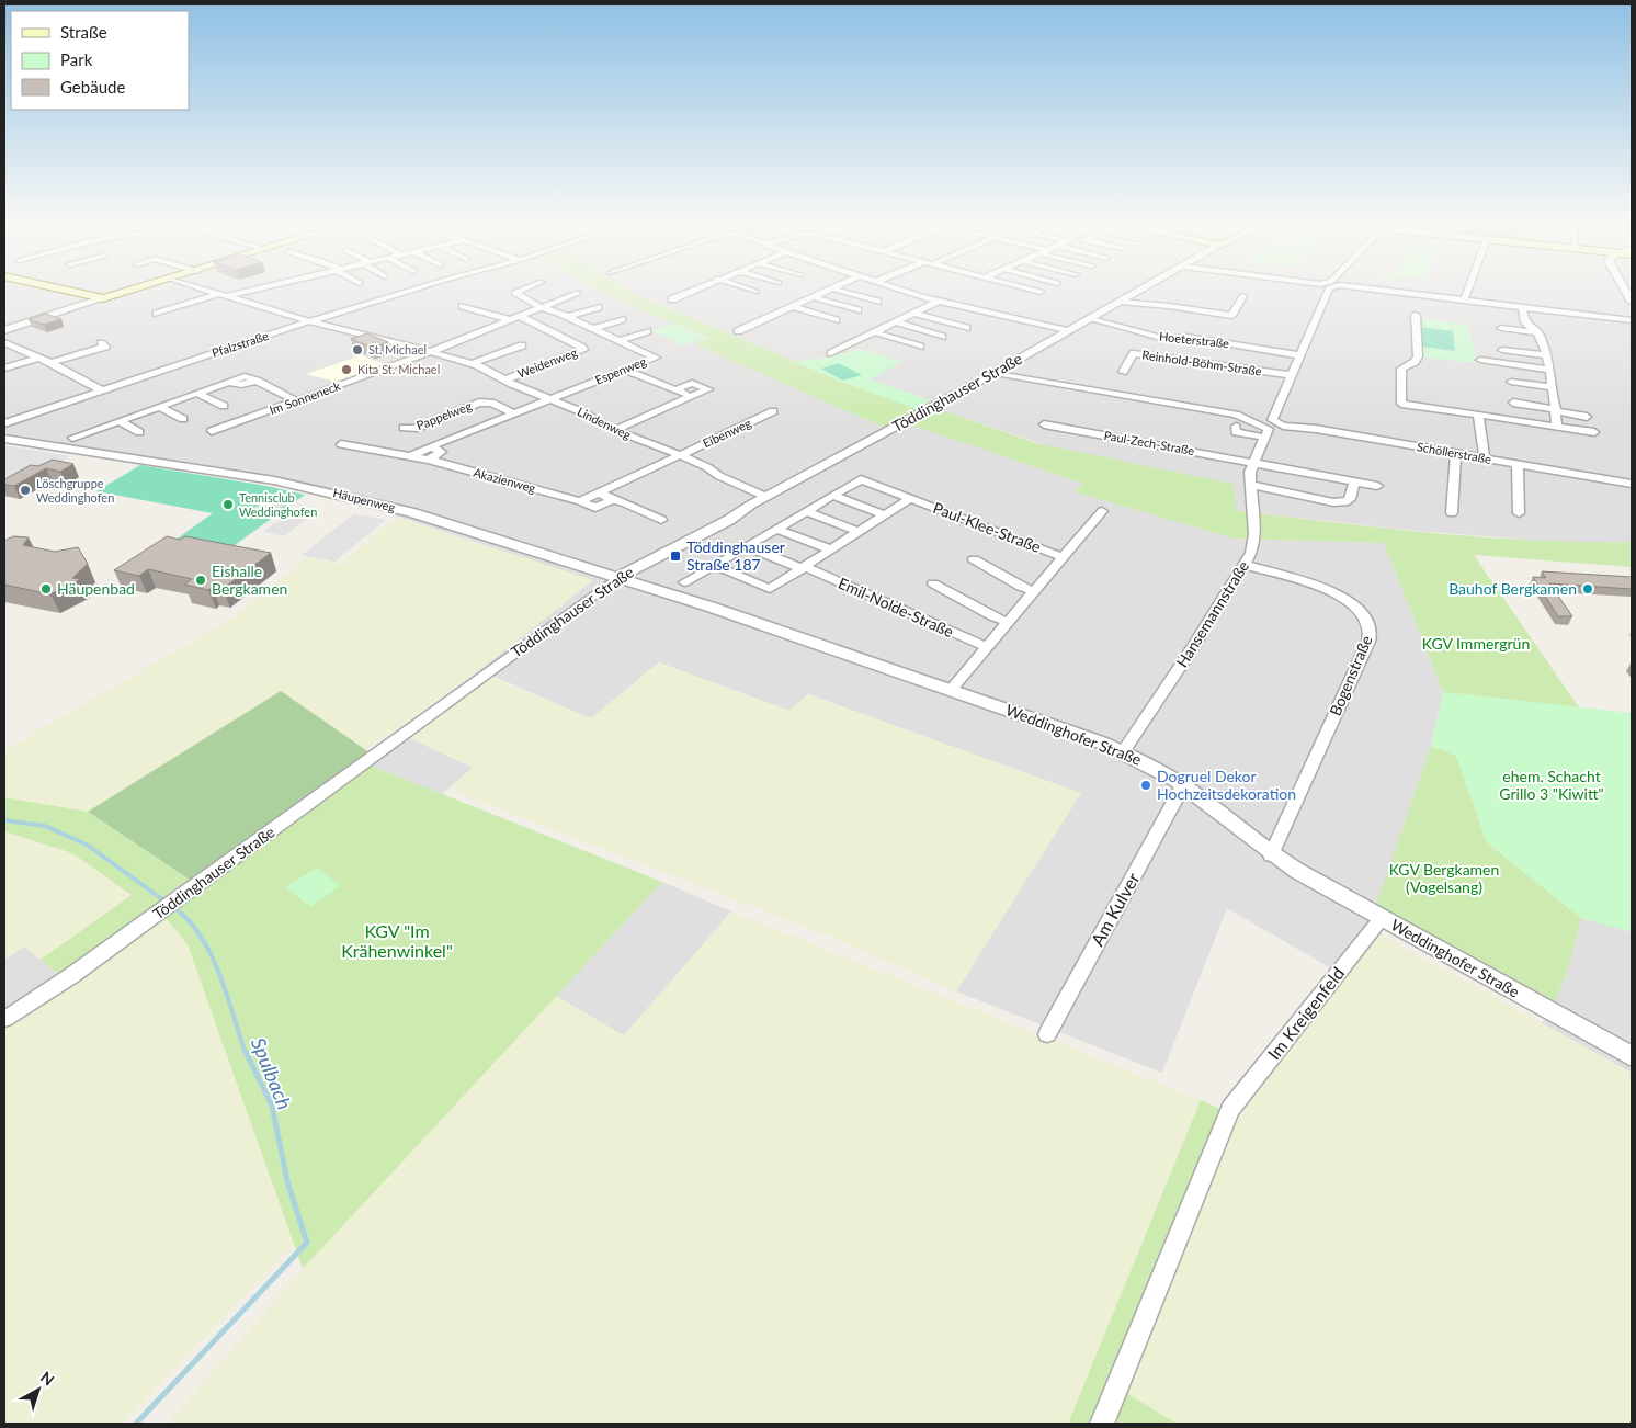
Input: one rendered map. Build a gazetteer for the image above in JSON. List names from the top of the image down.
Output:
{
  "streets": {
    "street": [
      "Hoeterstraße",
      "Pfalzstraße",
      "Weidenweg",
      "Reinhold-Böhm-Straße",
      "Espenweg",
      "Töddinghauser Straße",
      "Im Sonneneck",
      "Pappelweg",
      "Lindenweg",
      "Eibenweg",
      "Paul-Zech-Straße",
      "Schöllerstraße",
      "Akazienweg",
      "Häupenweg",
      "Paul-Klee-Straße",
      "Emil-Nolde-Straße",
      "Hansemannstraße",
      "Bogenstraße",
      "Weddinghofer Straße",
      "Am Kulver",
      "Im Kreigenfeld"
    ]
  },
  "crossings": [
    ["Hoeterstraße", "Töddinghauser Straße"],
    ["Pfalzstraße", "Lindenweg"],
    ["Weidenweg", "Lindenweg"],
    ["Reinhold-Böhm-Straße", "Schöllerstraße"],
    ["Espenweg", "Lindenweg"],
    ["Töddinghauser Straße", "Lindenweg"],
    ["Töddinghauser Straße", "Häupenweg"],
    ["Töddinghauser Straße", "Weddinghofer Straße"],
    ["Im Sonneneck", "Lindenweg"],
    ["Lindenweg", "Eibenweg"],
    ["Paul-Zech-Straße", "Hansemannstraße"],
    ["Häupenweg", "Weddinghofer Straße"],
    ["Hansemannstraße", "Bogenstraße"],
    ["Hansemannstraße", "Weddinghofer Straße"],
    ["Bogenstraße", "Weddinghofer Straße"],
    ["Weddinghofer Straße", "Am Kulver"],
    ["Weddinghofer Straße", "Im Kreigenfeld"]
  ],
  "water": ["Spulbach"],
  "parks": [
    "KGV Immergrün",
    "ehem. Schacht Grillo 3 \"Kiwitt\"",
    "KGV Bergkamen (Vogelsang)",
    "KGV \"Im Krähenwinkel\""
  ],
  "places": {
    "other": [
      "St. Michael",
      "Kita St. Michael",
      "Löschgruppe Weddinghofen",
      "Tennisclub Weddinghofen",
      "Eishalle Bergkamen",
      "Häupenbad",
      "Bauhof Bergkamen",
      "Dogruel Dekor Hochzeitsdekoration"
    ],
    "transit": ["Töddinghauser Straße 187"]
  },
  "legend": ["Straße", "Park", "Gebäude"],
  "north": "top right"
}
